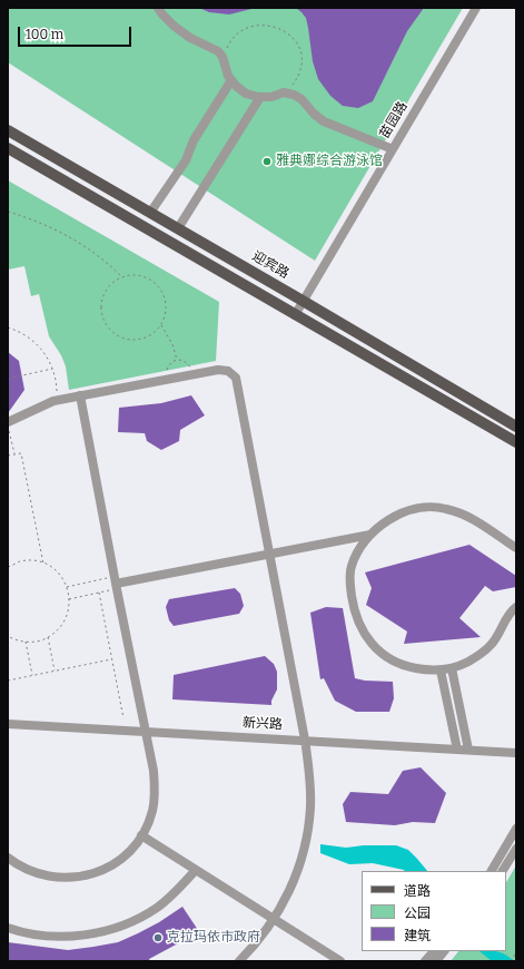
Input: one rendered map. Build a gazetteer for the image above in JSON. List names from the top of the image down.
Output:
{
  "streets": {
    "main road": ["迎宾路"],
    "street": ["苗园路", "新兴路"]
  },
  "crossings": [
    ["苗园路", "迎宾路"]
  ],
  "places": ["雅典娜综合游泳馆", "克拉玛依市政府"],
  "legend": ["道路", "公园", "建筑"],
  "scale_bar": "100 m"
}
